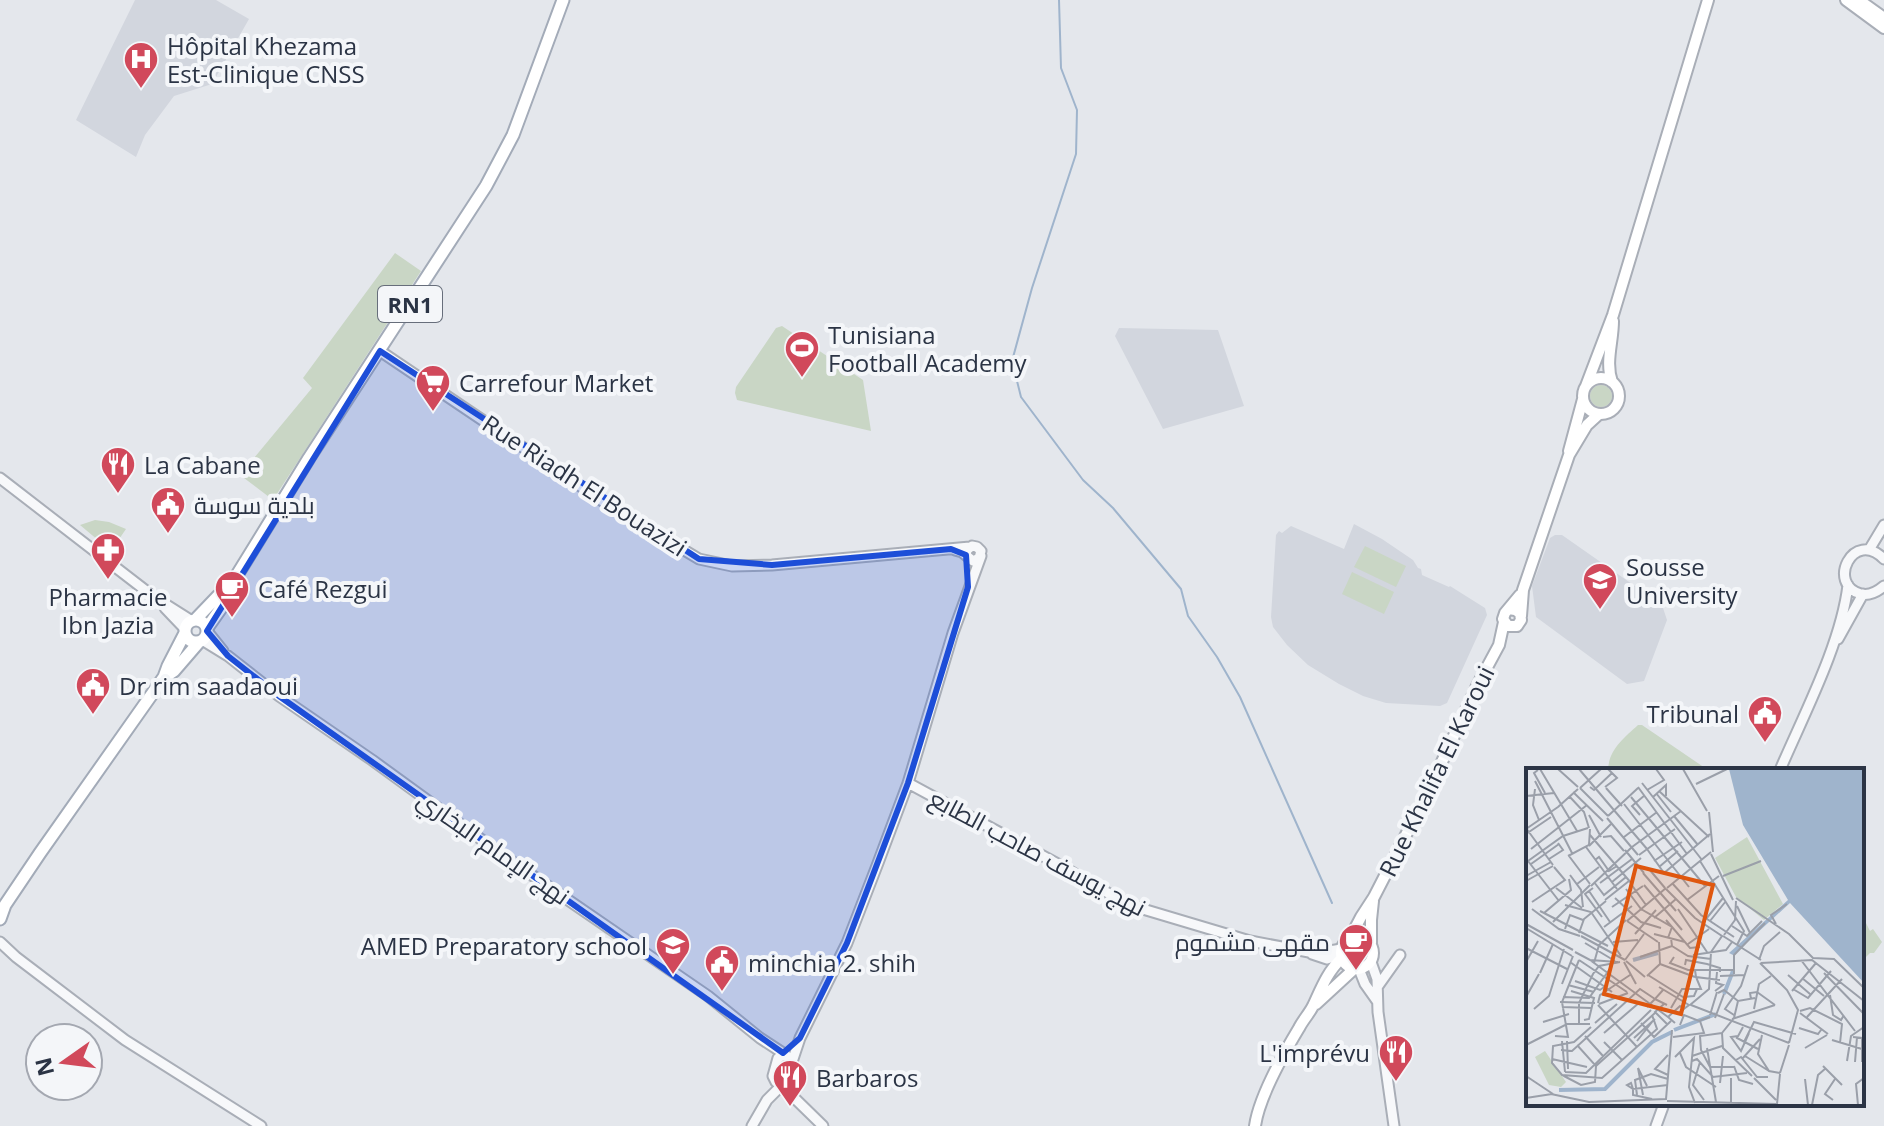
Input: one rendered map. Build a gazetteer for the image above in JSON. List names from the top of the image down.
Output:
{
  "streets": {
    "main road": ["RN1", "Rue Khalifa El Karoui"],
    "street": ["Rue Riadh El Bouazizi", "نهج الإمام البخاري", "نهج يوسف صاحب الطابع"]
  },
  "crossings": [
    ["RN1", "Rue Riadh El Bouazizi"],
    ["RN1", "نهج الإمام البخاري"],
    ["Rue Khalifa El Karoui", "نهج يوسف صاحب الطابع"]
  ],
  "places": {
    "hospital": ["Hôpital Khezama Est-Clinique CNSS"],
    "sports": ["Tunisiana Football Academy"],
    "supermarket": ["Carrefour Market"],
    "restaurant": ["La Cabane", "L'imprévu", "Barbaros"],
    "public building": [
      "بلدية سوسة",
      "Dr rim saadaoui",
      "Tribunal",
      "minchia 2. shih"
    ],
    "pharmacy": ["Pharmacie Ibn Jazia"],
    "school or university": ["Sousse University", "AMED Preparatory school"],
    "cafe": ["Café Rezgui", "مقهى مشموم"]
  },
  "north": "left"
}
